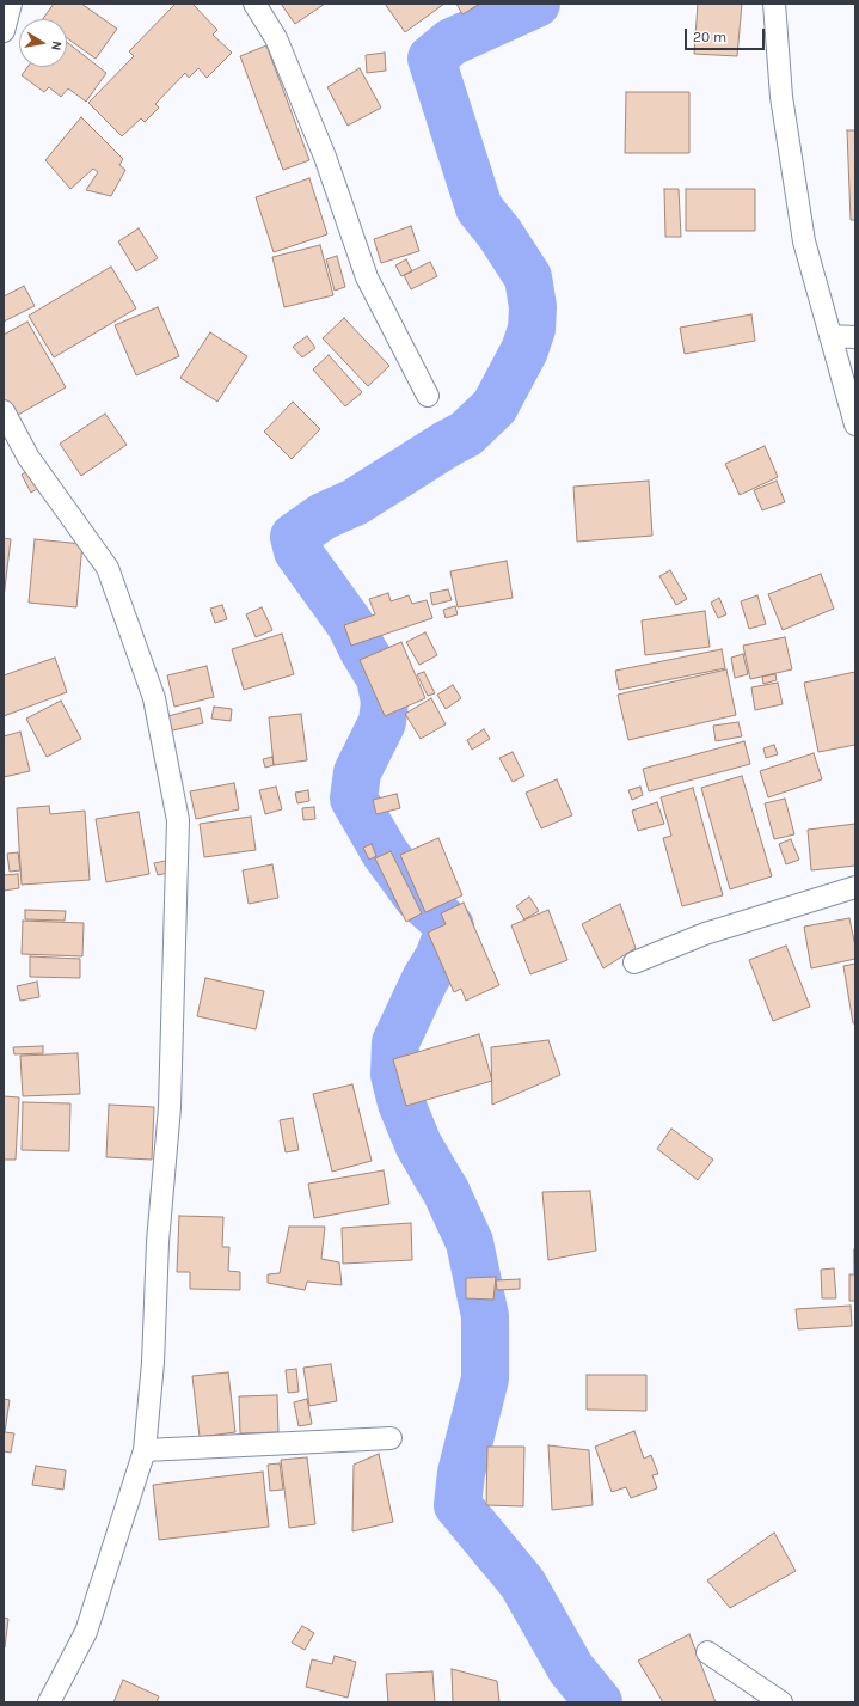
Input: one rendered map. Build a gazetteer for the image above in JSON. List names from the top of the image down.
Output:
{
  "scale_bar": "20 m",
  "north": "right"
}
